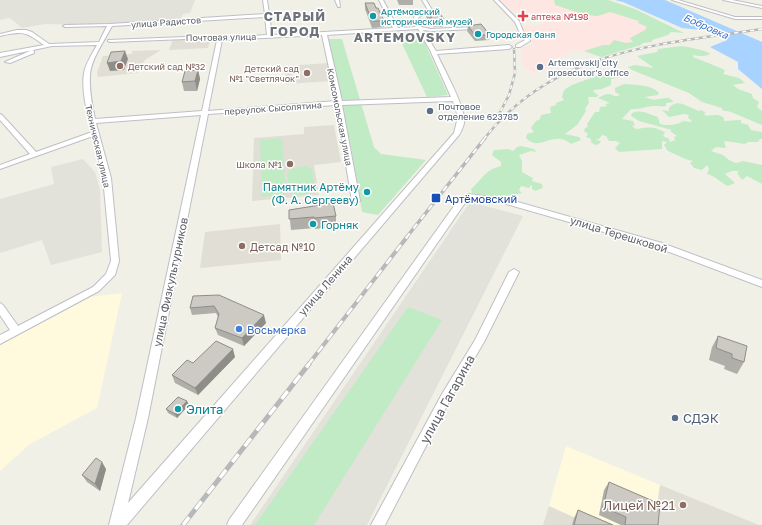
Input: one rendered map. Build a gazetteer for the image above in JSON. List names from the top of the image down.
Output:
{
  "streets": {
    "street": [
      "улица Радистов",
      "Почтовая улица",
      "переулок Сысолятина",
      "Комсомольская улица",
      "Техническая улица",
      "улица Терешковой",
      "улица Физкультурников",
      "улица Ленина",
      "улица Гагарина"
    ]
  },
  "crossings": [
    ["улица Радистов", "Техническая улица"],
    ["Почтовая улица", "Комсомольская улица"],
    ["Почтовая улица", "улица Физкультурников"],
    ["Почтовая улица", "улица Ленина"],
    ["переулок Сысолятина", "Комсомольская улица"],
    ["переулок Сысолятина", "Техническая улица"],
    ["переулок Сысолятина", "улица Физкультурников"],
    ["переулок Сысолятина", "улица Ленина"],
    ["улица Физкультурников", "улица Ленина"]
  ],
  "districts": ["СТАРЫЙ ГОРОД", "ARTEMOVSKY"],
  "water": ["Бобровка"],
  "places": {
    "other": [
      "Артёмовский исторический музей",
      "Городская баня",
      "Детский сад №32",
      "Artemovskij city prosecutor's office",
      "Детский сад №1 \"Светлячок\"",
      "Почтовое отделение 623785",
      "Школа №1",
      "Памятник Артёму (Ф. А. Сергееву)",
      "Горняк",
      "Детсад №10",
      "Восьмерка",
      "Элита",
      "СДЭК",
      "Лицей №21"
    ],
    "health": ["аптека №198"],
    "transit": ["Артёмовский"]
  }
}
